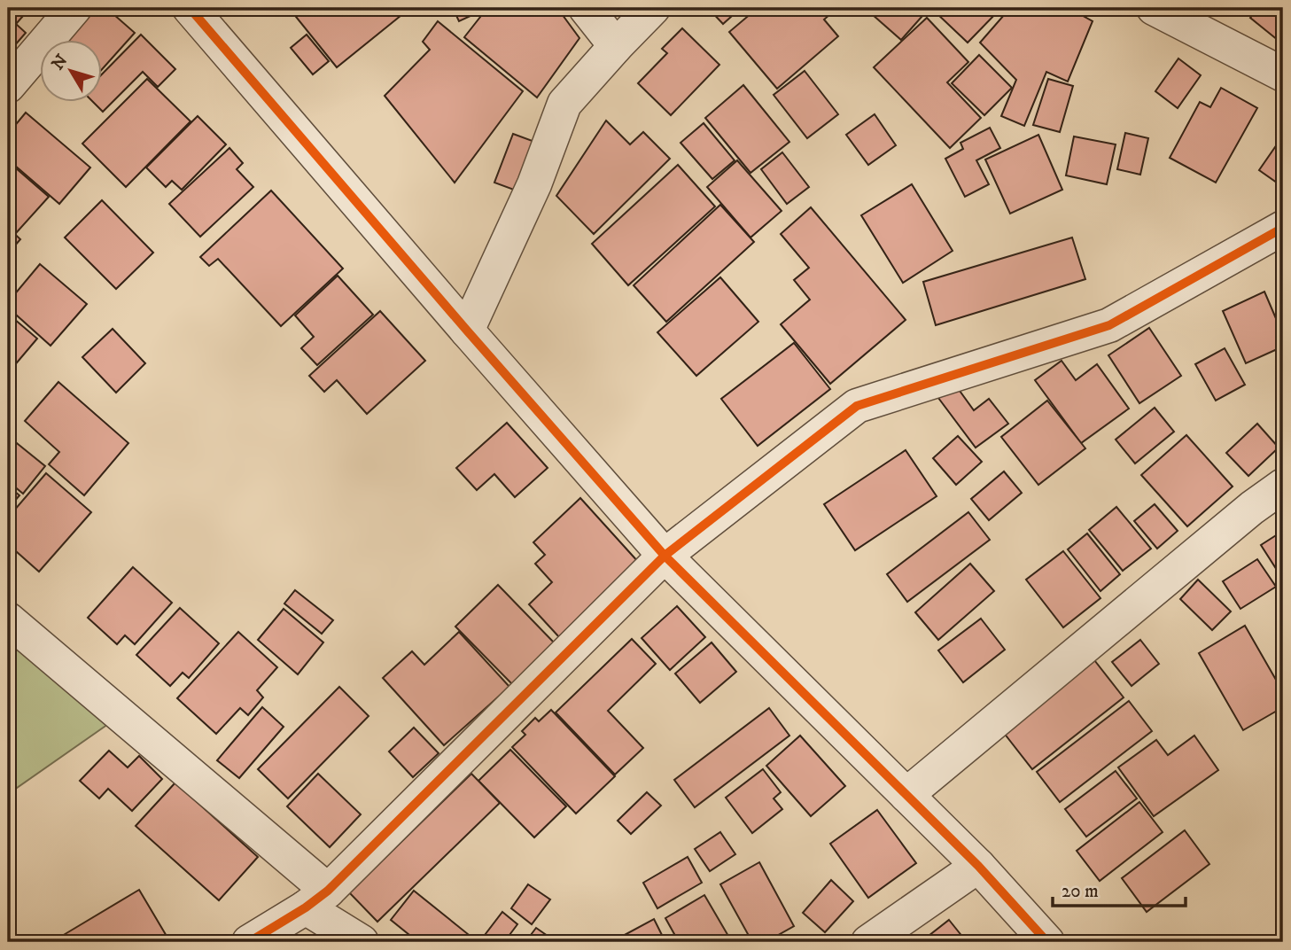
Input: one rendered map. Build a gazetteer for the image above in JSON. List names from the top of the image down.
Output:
{
  "scale_bar": "20 m",
  "north": "top left"
}
